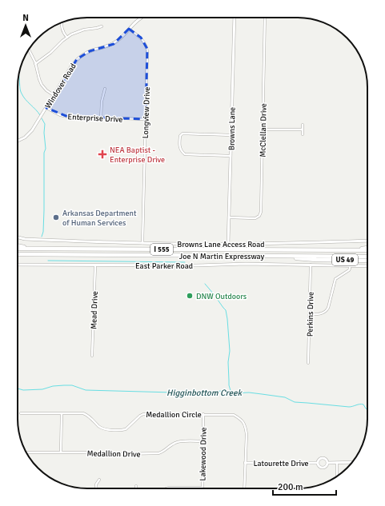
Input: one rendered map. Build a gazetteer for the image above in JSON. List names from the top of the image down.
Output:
{
  "streets": {
    "highway": ["I 555", "Joe N Martin Expressway", "US 49"],
    "street": [
      "Windover Road",
      "Longview Drive",
      "Enterprise Drive",
      "Browns Lane",
      "McClellan Drive",
      "Browns Lane Access Road",
      "East Parker Road",
      "Mead Drive",
      "Perkins Drive",
      "Medallion Circle",
      "Medallion Drive",
      "Lakewood Drive",
      "Latourette Drive"
    ]
  },
  "crossings": [
    ["Windover Road", "Longview Drive"],
    ["Windover Road", "Enterprise Drive"],
    ["Longview Drive", "Enterprise Drive"],
    ["Longview Drive", "Browns Lane Access Road"],
    ["Browns Lane", "McClellan Drive"],
    ["Browns Lane", "Browns Lane Access Road"],
    ["Joe N Martin Expressway", "US 49"],
    ["East Parker Road", "Mead Drive"],
    ["East Parker Road", "Perkins Drive"],
    ["Medallion Circle", "Lakewood Drive"],
    ["Medallion Circle", "Latourette Drive"],
    ["Medallion Drive", "Lakewood Drive"]
  ],
  "water": ["Higginbottom Creek"],
  "places": {
    "health": ["NEA Baptist - Enterprise Drive"],
    "other": ["Arkansas Department of Human Services", "DNW Outdoors"]
  },
  "scale_bar": "200 m",
  "north": "top"
}
